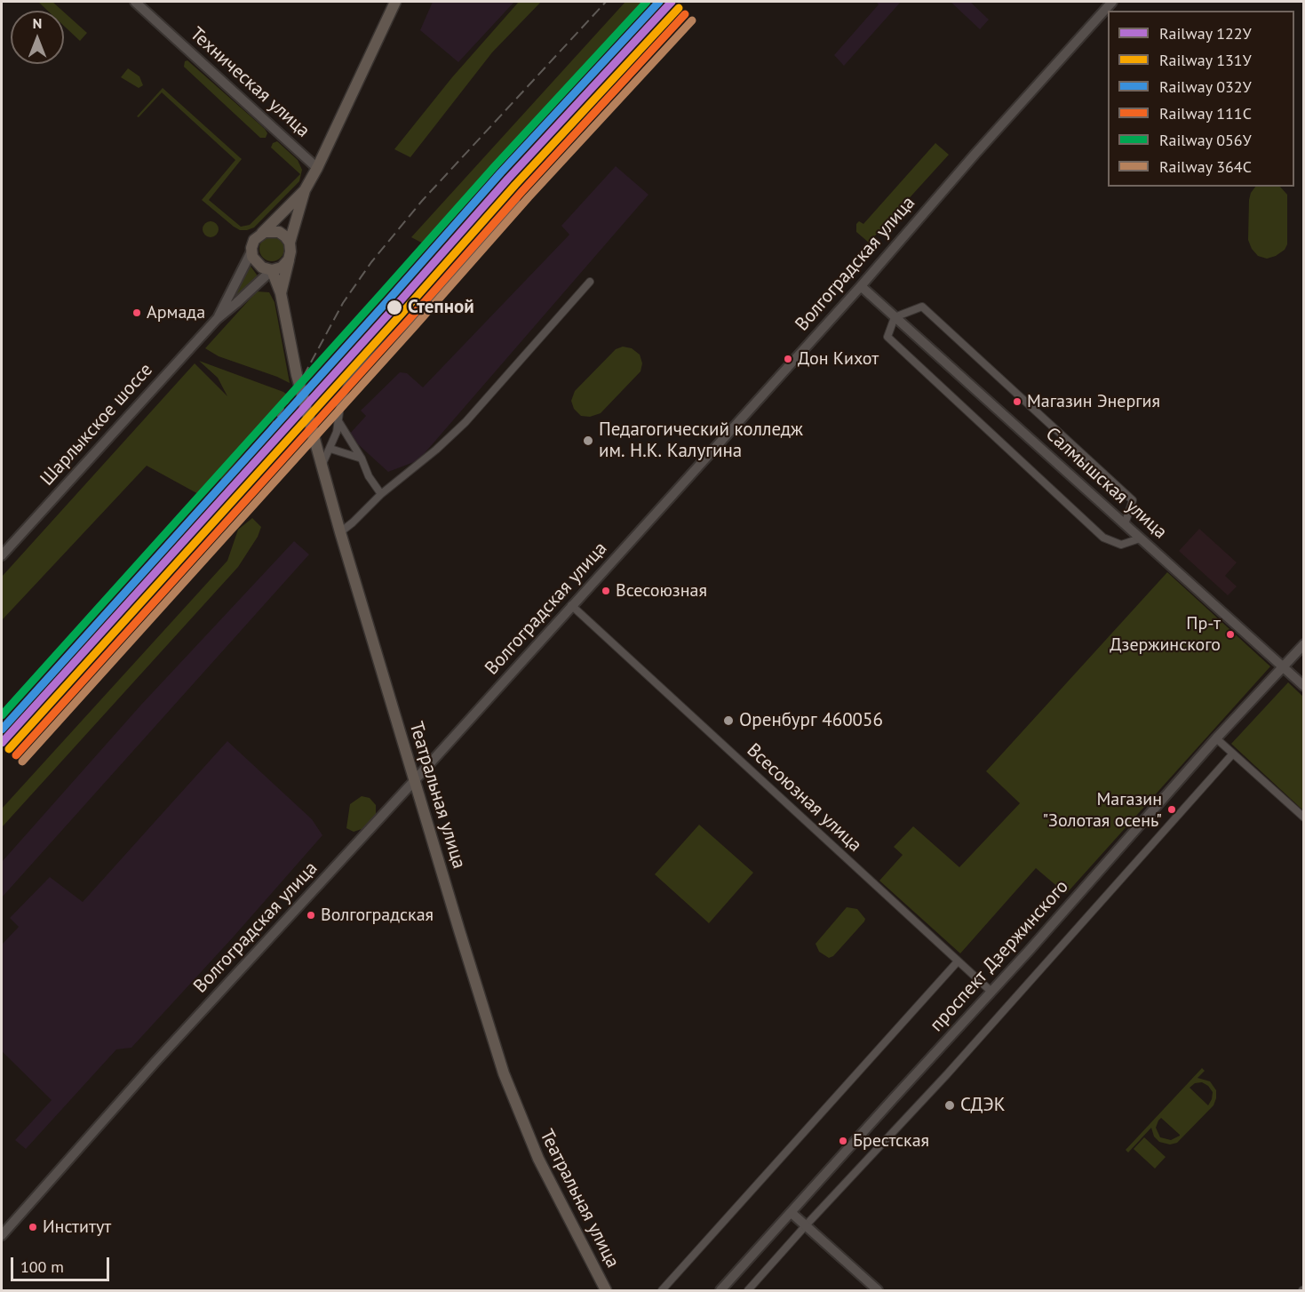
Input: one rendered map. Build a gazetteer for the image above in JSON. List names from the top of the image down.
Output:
{
  "streets": {
    "main road": [
      "Техническая улица",
      "Волгоградская улица",
      "Шарлыкское шоссе",
      "Салмышская улица",
      "Театральная улица",
      "проспект Дзержинского"
    ],
    "street": ["Всесоюзная улица"]
  },
  "crossings": [
    ["Волгоградская улица", "Салмышская улица"],
    ["Волгоградская улица", "Театральная улица"],
    ["Волгоградская улица", "Всесоюзная улица"],
    ["Шарлыкское шоссе", "Театральная улица"],
    ["Салмышская улица", "проспект Дзержинского"],
    ["Всесоюзная улица", "проспект Дзержинского"]
  ],
  "places": [
    "Степной",
    "Армада",
    "Дон Кихот",
    "Магазин Энергия",
    "Педагогический колледж им. Н.К. Калугина",
    "Всесоюзная",
    "Пр-т Дзержинского",
    "Оренбург 460056",
    "Магазин \"Золотая осень\"",
    "Волгоградская",
    "СДЭК",
    "Брестская",
    "Институт"
  ],
  "lines": [
    "rail line 122У",
    "rail line 032У",
    "rail line 056У",
    "rail line 131У",
    "rail line 111С",
    "rail line 364С"
  ],
  "legend": [
    "Railway 122У",
    "Railway 131У",
    "Railway 032У",
    "Railway 111С",
    "Railway 056У",
    "Railway 364С"
  ],
  "scale_bar": "100 m",
  "north": "top"
}
